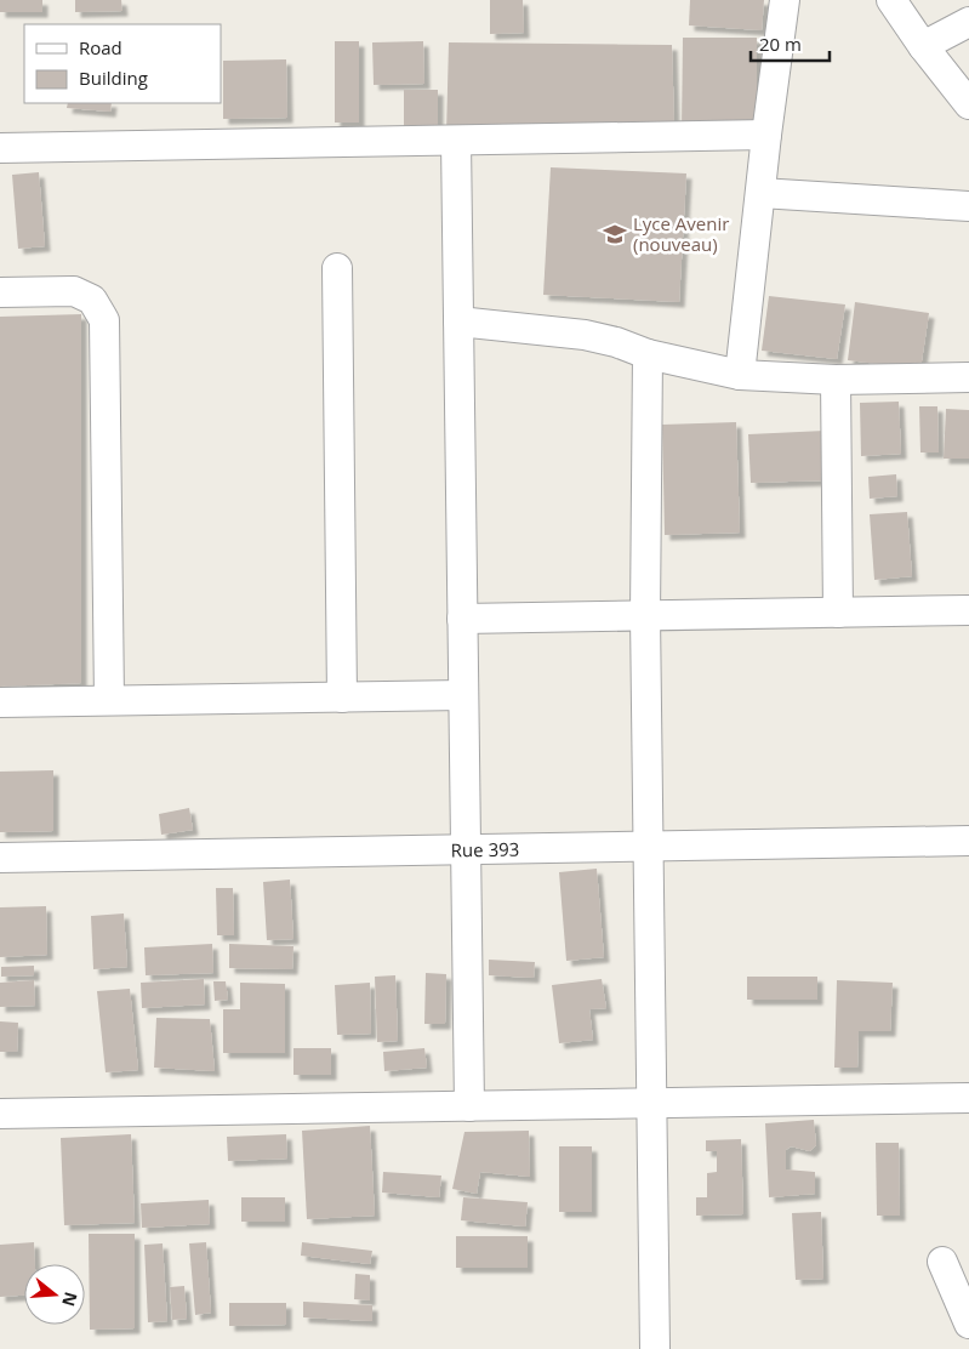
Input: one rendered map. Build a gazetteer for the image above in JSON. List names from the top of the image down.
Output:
{
  "streets": {
    "street": ["Rue 393"]
  },
  "places": {
    "school or university": ["Lyce Avenir (nouveau)"]
  },
  "legend": ["Road", "Building"],
  "scale_bar": "20 m",
  "north": "right"
}
